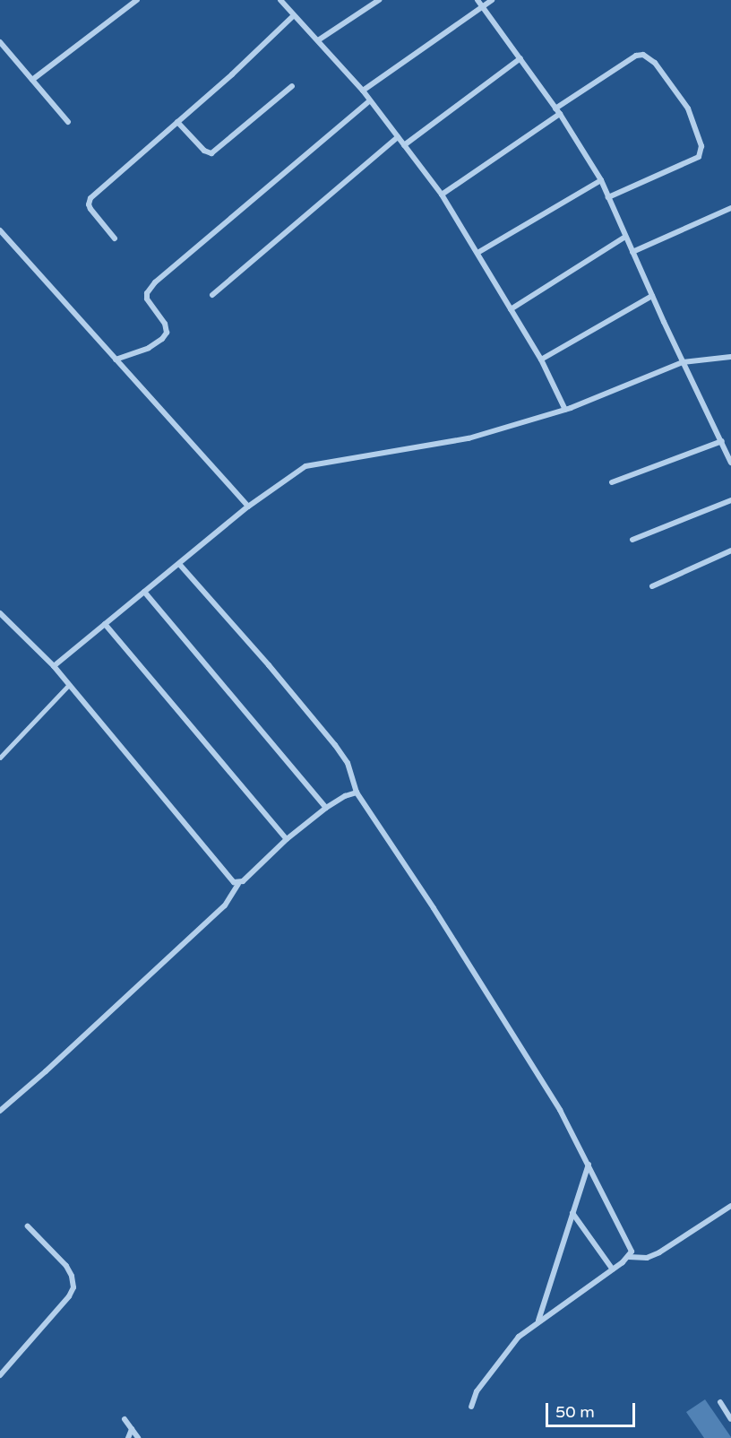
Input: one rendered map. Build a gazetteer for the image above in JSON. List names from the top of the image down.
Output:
{
  "scale_bar": "50 m"
}
